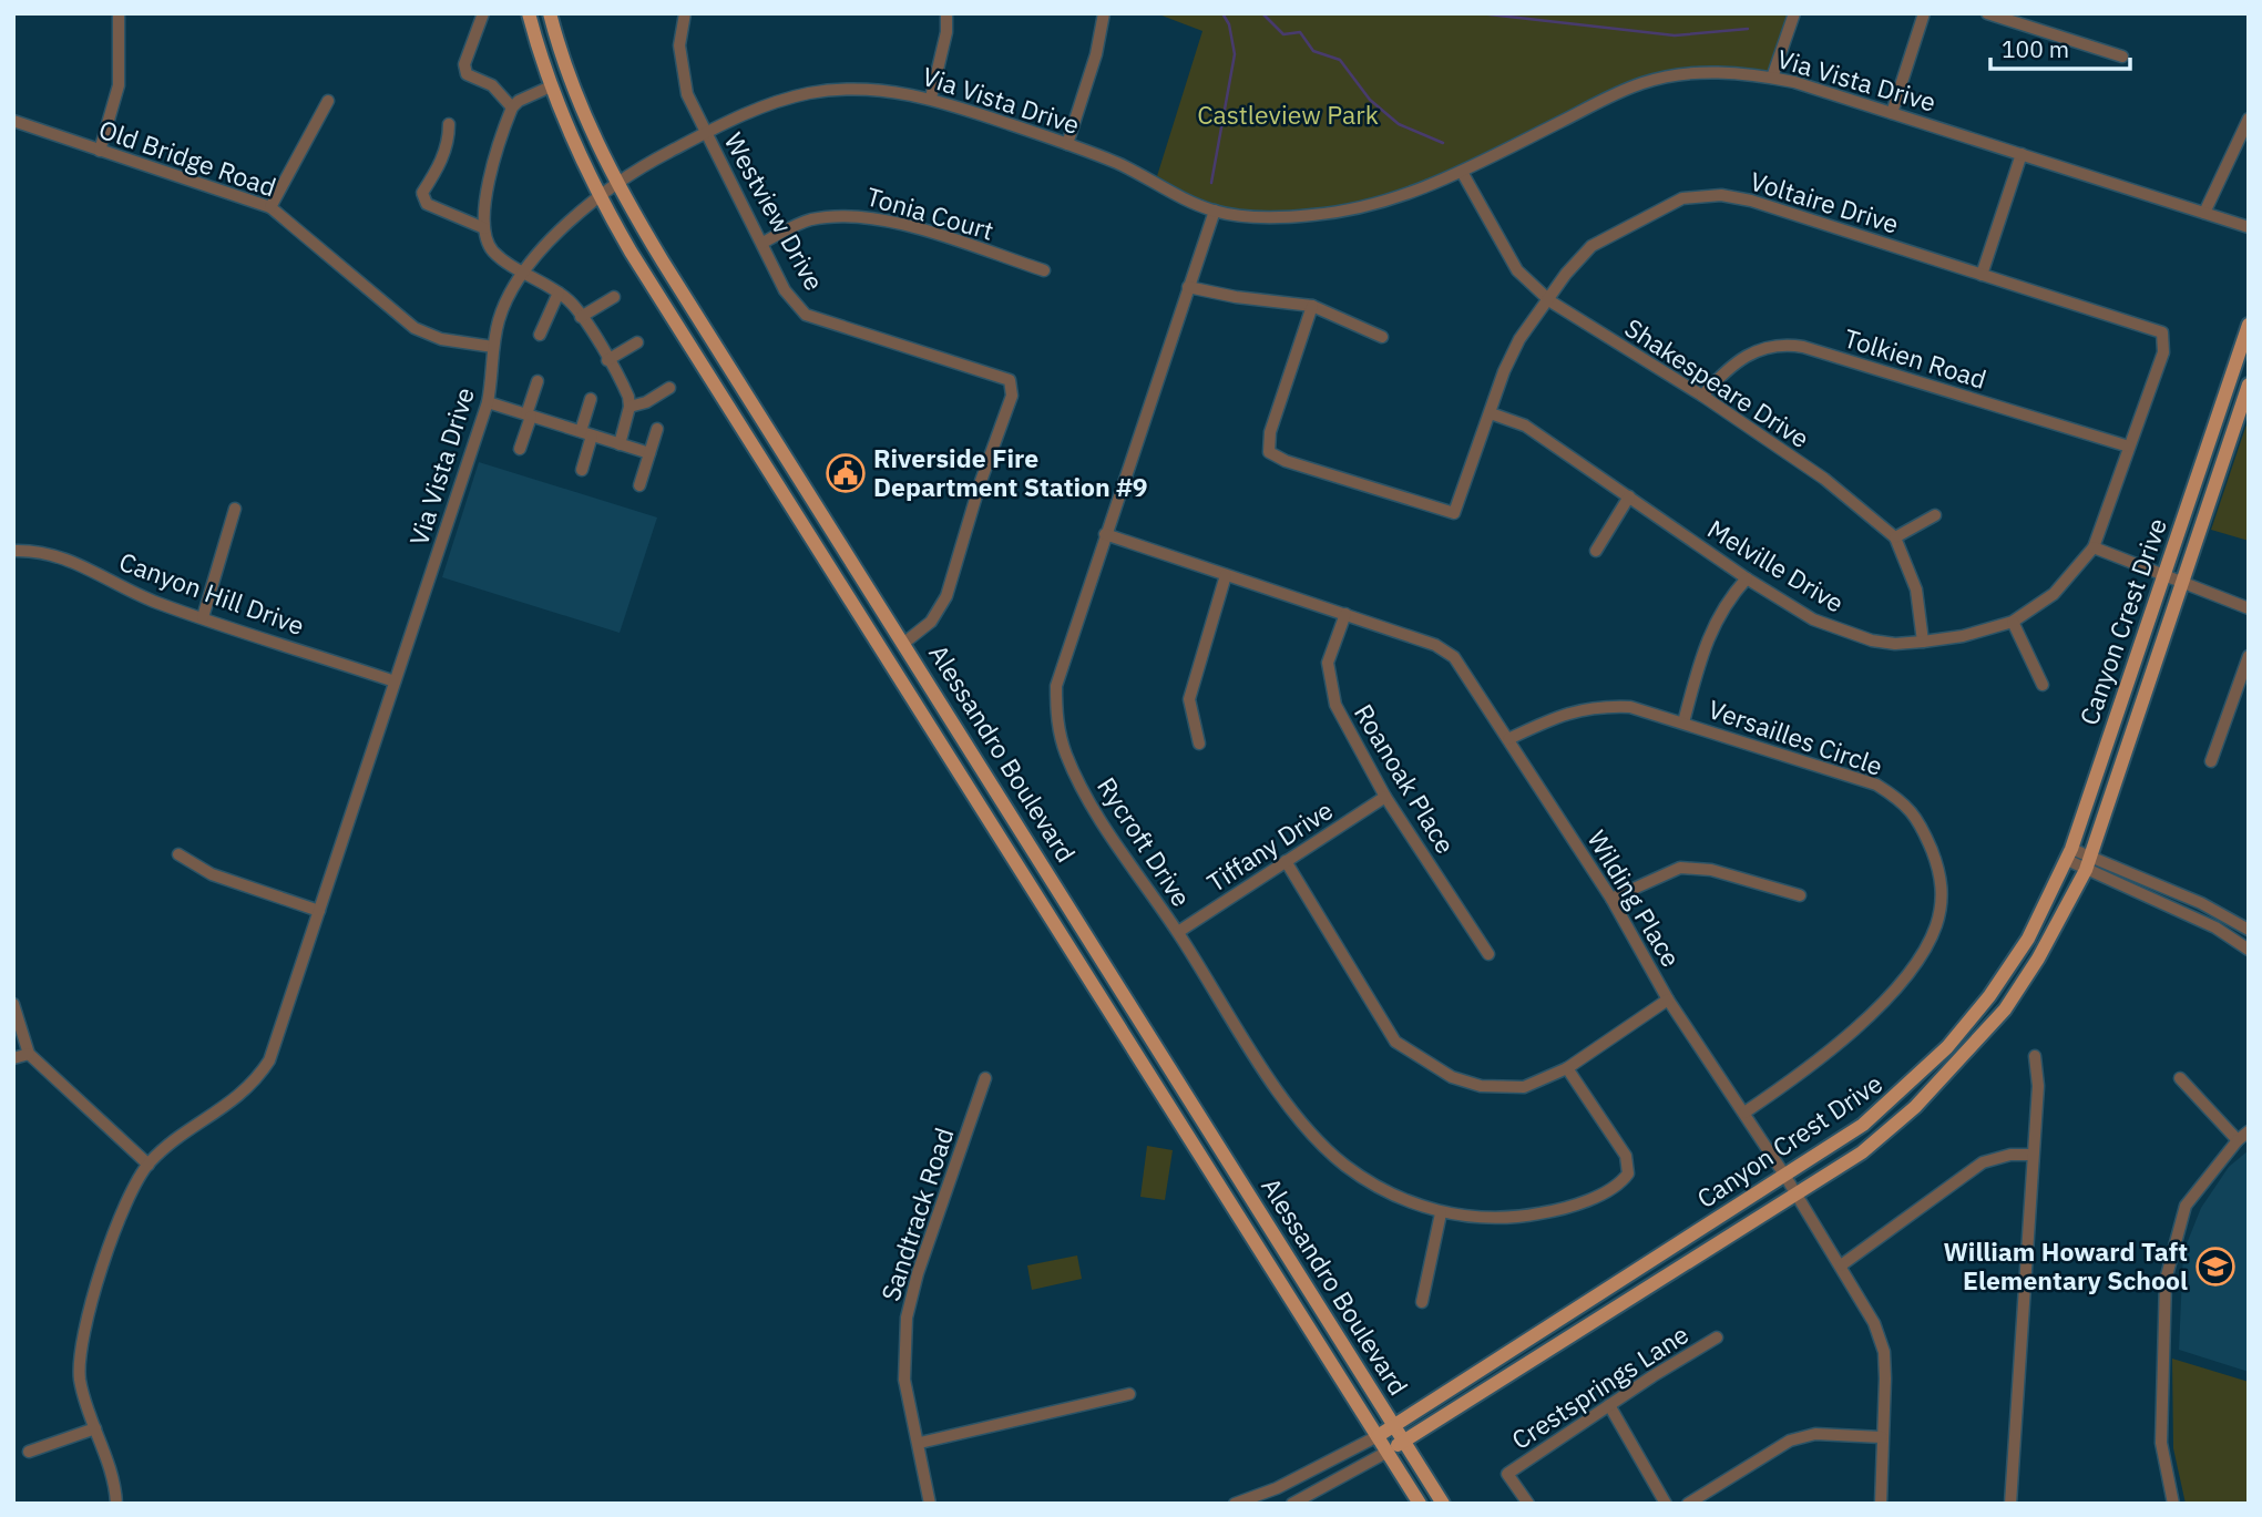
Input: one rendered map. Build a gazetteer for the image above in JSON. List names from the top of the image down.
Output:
{
  "streets": {
    "main road": ["Canyon Crest Drive", "Alessandro Boulevard"],
    "street": [
      "Via Vista Drive",
      "Old Bridge Road",
      "Voltaire Drive",
      "Westview Drive",
      "Tonia Court",
      "Tolkien Road",
      "Shakespeare Drive",
      "Melville Drive",
      "Canyon Hill Drive",
      "Versailles Circle",
      "Roanoak Place",
      "Rycroft Drive",
      "Tiffany Drive",
      "Wilding Place",
      "Sandtrack Road",
      "Crestsprings Lane"
    ]
  },
  "crossings": [
    ["Via Vista Drive", "Old Bridge Road"],
    ["Via Vista Drive", "Westview Drive"],
    ["Via Vista Drive", "Shakespeare Drive"],
    ["Via Vista Drive", "Canyon Hill Drive"],
    ["Via Vista Drive", "Alessandro Boulevard"],
    ["Via Vista Drive", "Rycroft Drive"],
    ["Voltaire Drive", "Shakespeare Drive"],
    ["Voltaire Drive", "Melville Drive"],
    ["Westview Drive", "Tonia Court"],
    ["Westview Drive", "Alessandro Boulevard"],
    ["Tolkien Road", "Shakespeare Drive"],
    ["Tolkien Road", "Melville Drive"],
    ["Shakespeare Drive", "Melville Drive"],
    ["Canyon Crest Drive", "Alessandro Boulevard"],
    ["Canyon Crest Drive", "Wilding Place"],
    ["Versailles Circle", "Wilding Place"],
    ["Roanoak Place", "Tiffany Drive"],
    ["Roanoak Place", "Wilding Place"],
    ["Rycroft Drive", "Tiffany Drive"],
    ["Rycroft Drive", "Wilding Place"]
  ],
  "parks": ["Castleview Park"],
  "places": {
    "public building": ["Riverside Fire Department Station #9"],
    "school or university": ["William Howard Taft Elementary School"]
  },
  "scale_bar": "100 m"
}
